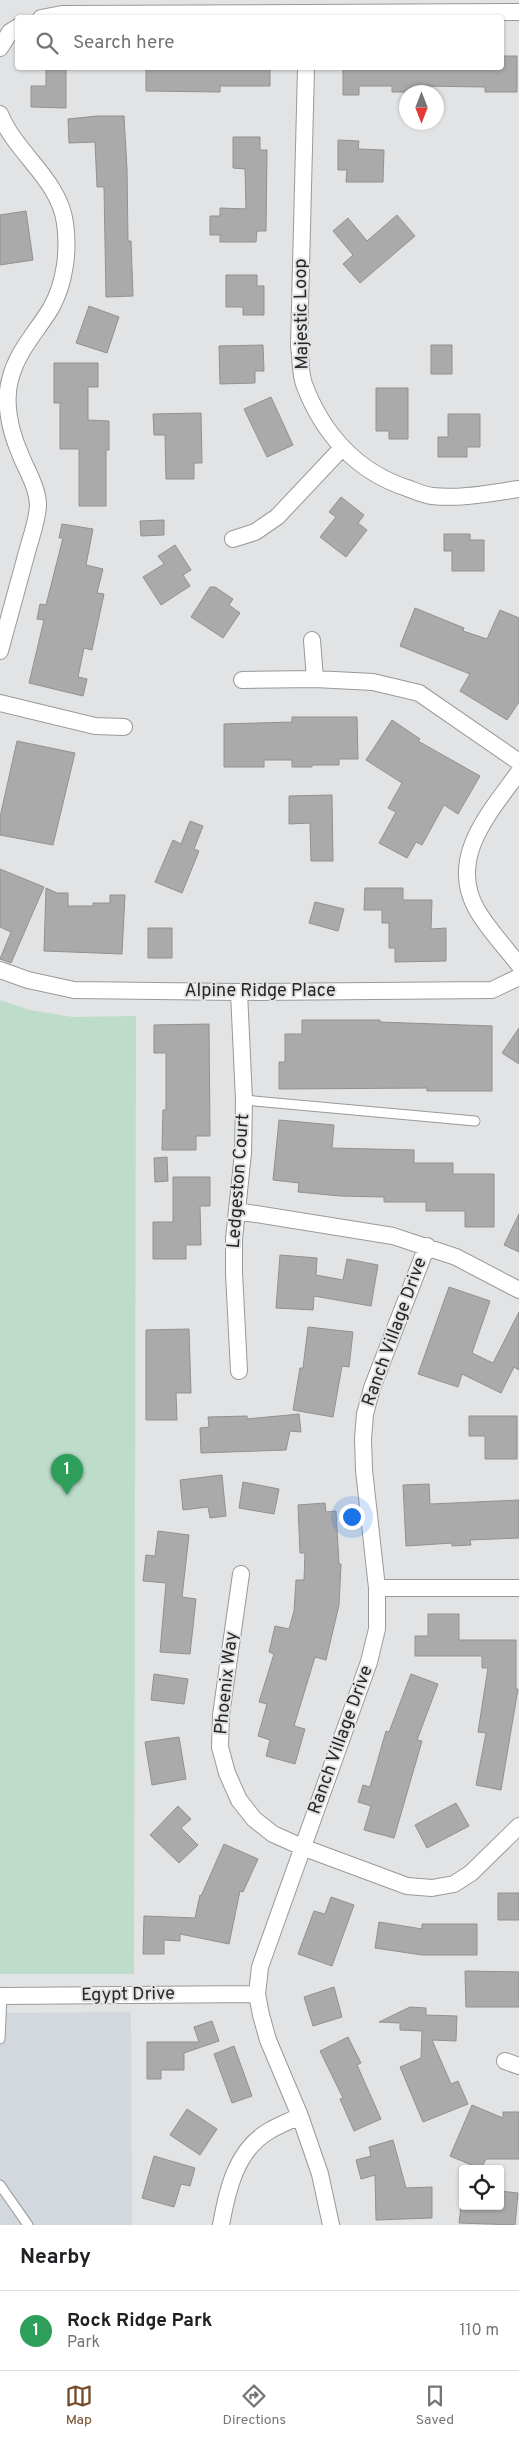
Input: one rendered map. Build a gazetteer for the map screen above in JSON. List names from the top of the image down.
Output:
{
  "streets": {
    "street": [
      "Majestic Loop",
      "Alpine Ridge Place",
      "Ledgeston Court",
      "Ranch Village Drive",
      "Phoenix Way",
      "Egypt Drive"
    ]
  },
  "crossings": [
    ["Alpine Ridge Place", "Ledgeston Court"],
    ["Ranch Village Drive", "Phoenix Way"],
    ["Ranch Village Drive", "Egypt Drive"]
  ],
  "north": "bottom",
  "page": {
    "search": "Search here",
    "pins": "1",
    "heading": "Nearby",
    "list": [
      {
        "mark": "1",
        "name": "Rock Ridge Park",
        "note": "Park",
        "value": "110 m"
      }
    ],
    "nav": ["Map", "Directions", "Saved"]
  }
}
